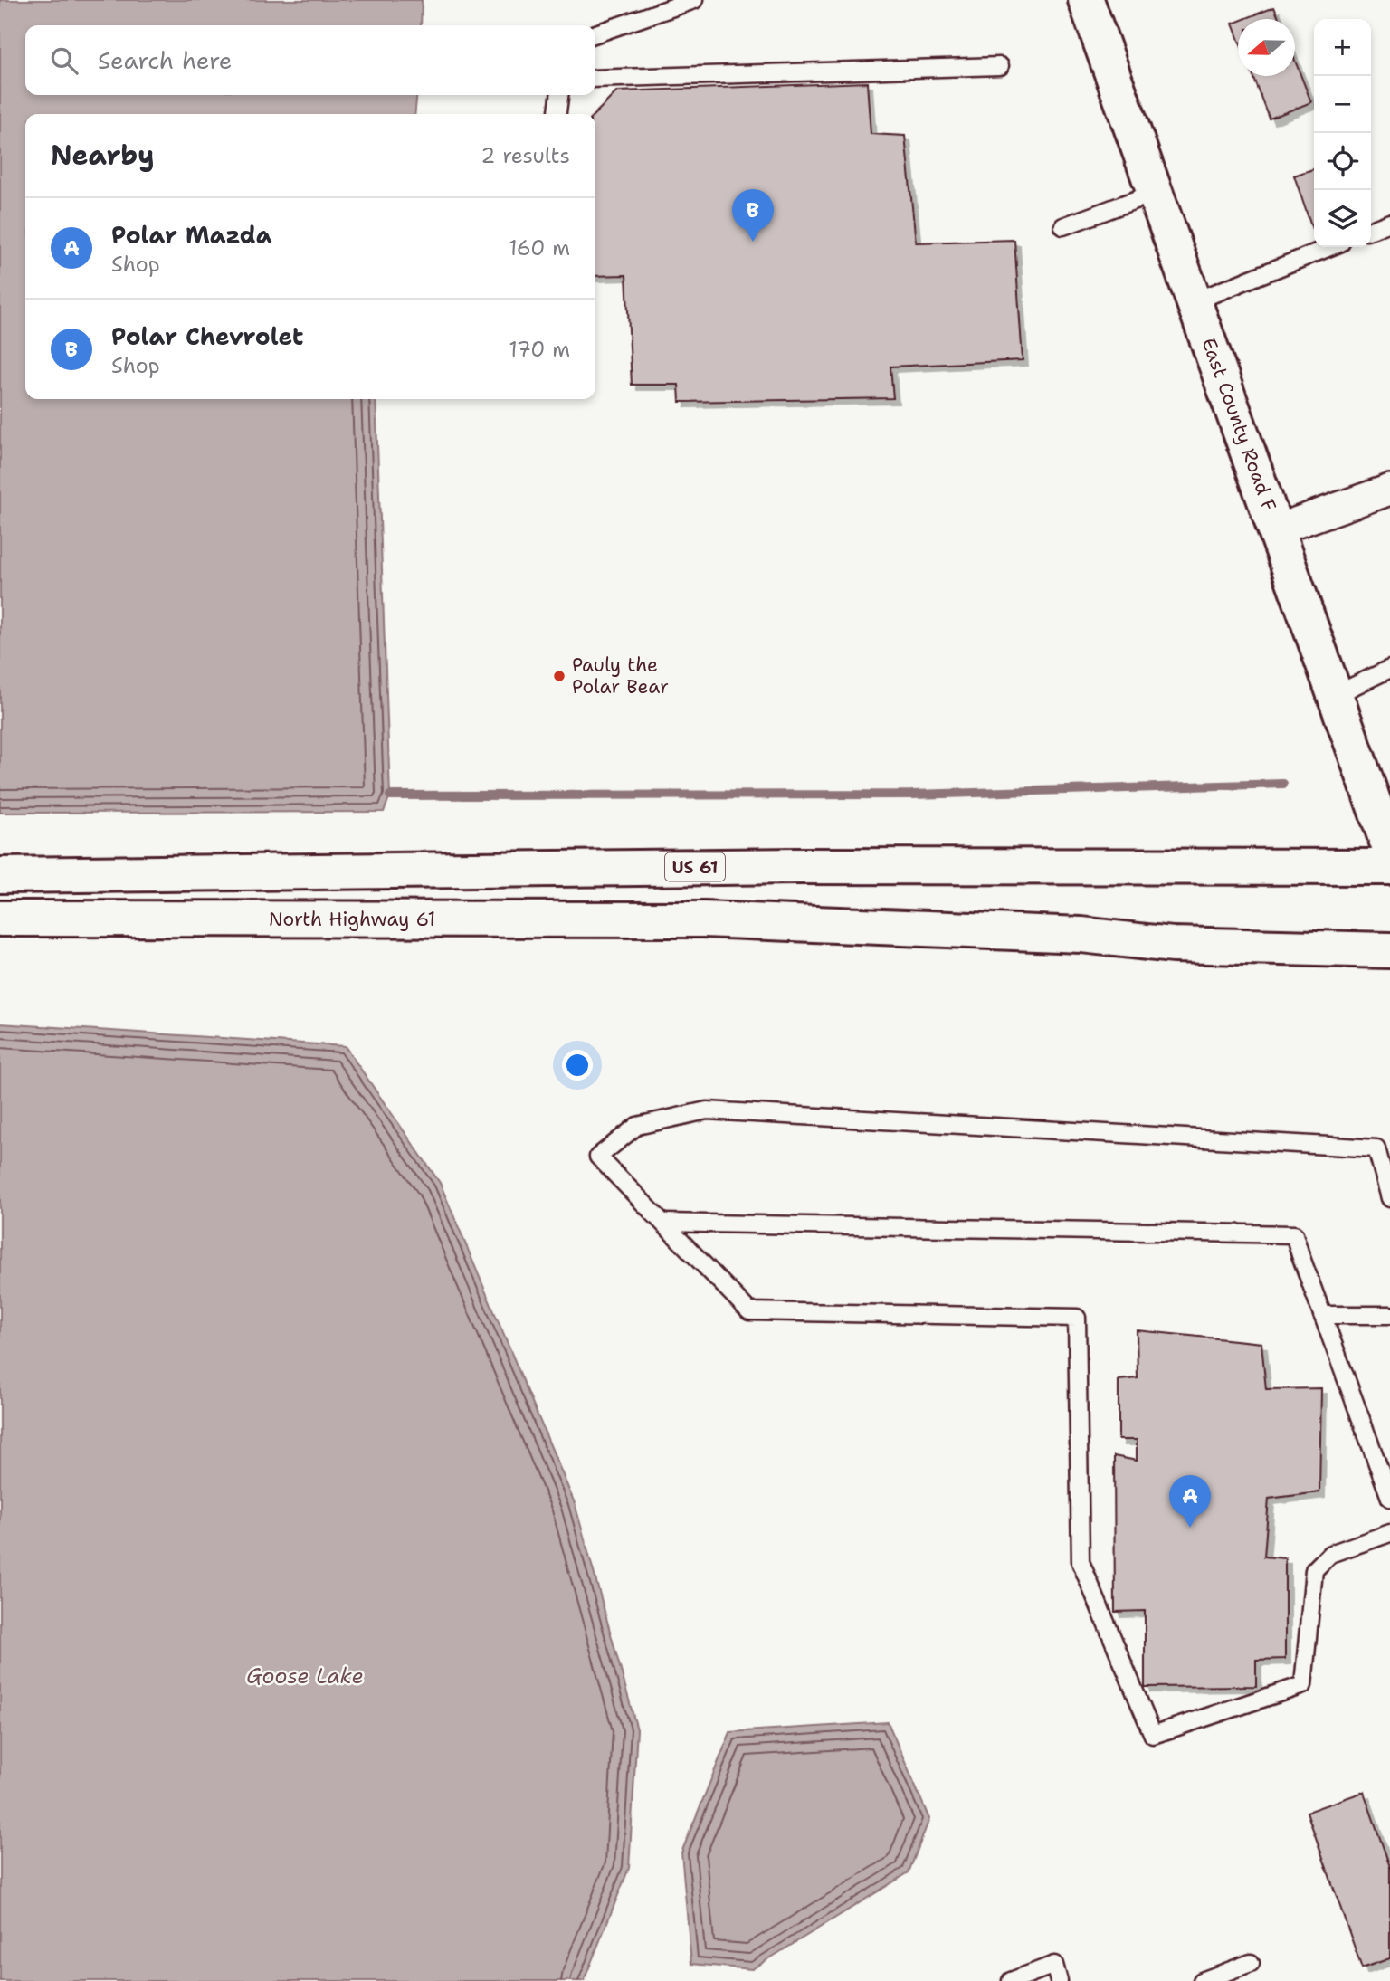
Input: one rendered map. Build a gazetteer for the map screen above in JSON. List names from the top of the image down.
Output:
{
  "streets": {
    "main road": ["East County Road F", "US 61", "North Highway 61"]
  },
  "water": ["Goose Lake"],
  "places": ["Pauly the Polar Bear"],
  "north": "left",
  "page": {
    "map_buttons": ["+", "−"],
    "search": "Search here",
    "heading": ["Nearby", "2 results"],
    "pins": ["B", "A"],
    "list": [
      {
        "mark": "A",
        "name": "Polar Mazda",
        "note": "Shop",
        "value": "160 m"
      },
      {
        "mark": "B",
        "name": "Polar Chevrolet",
        "note": "Shop",
        "value": "170 m"
      }
    ]
  }
}
